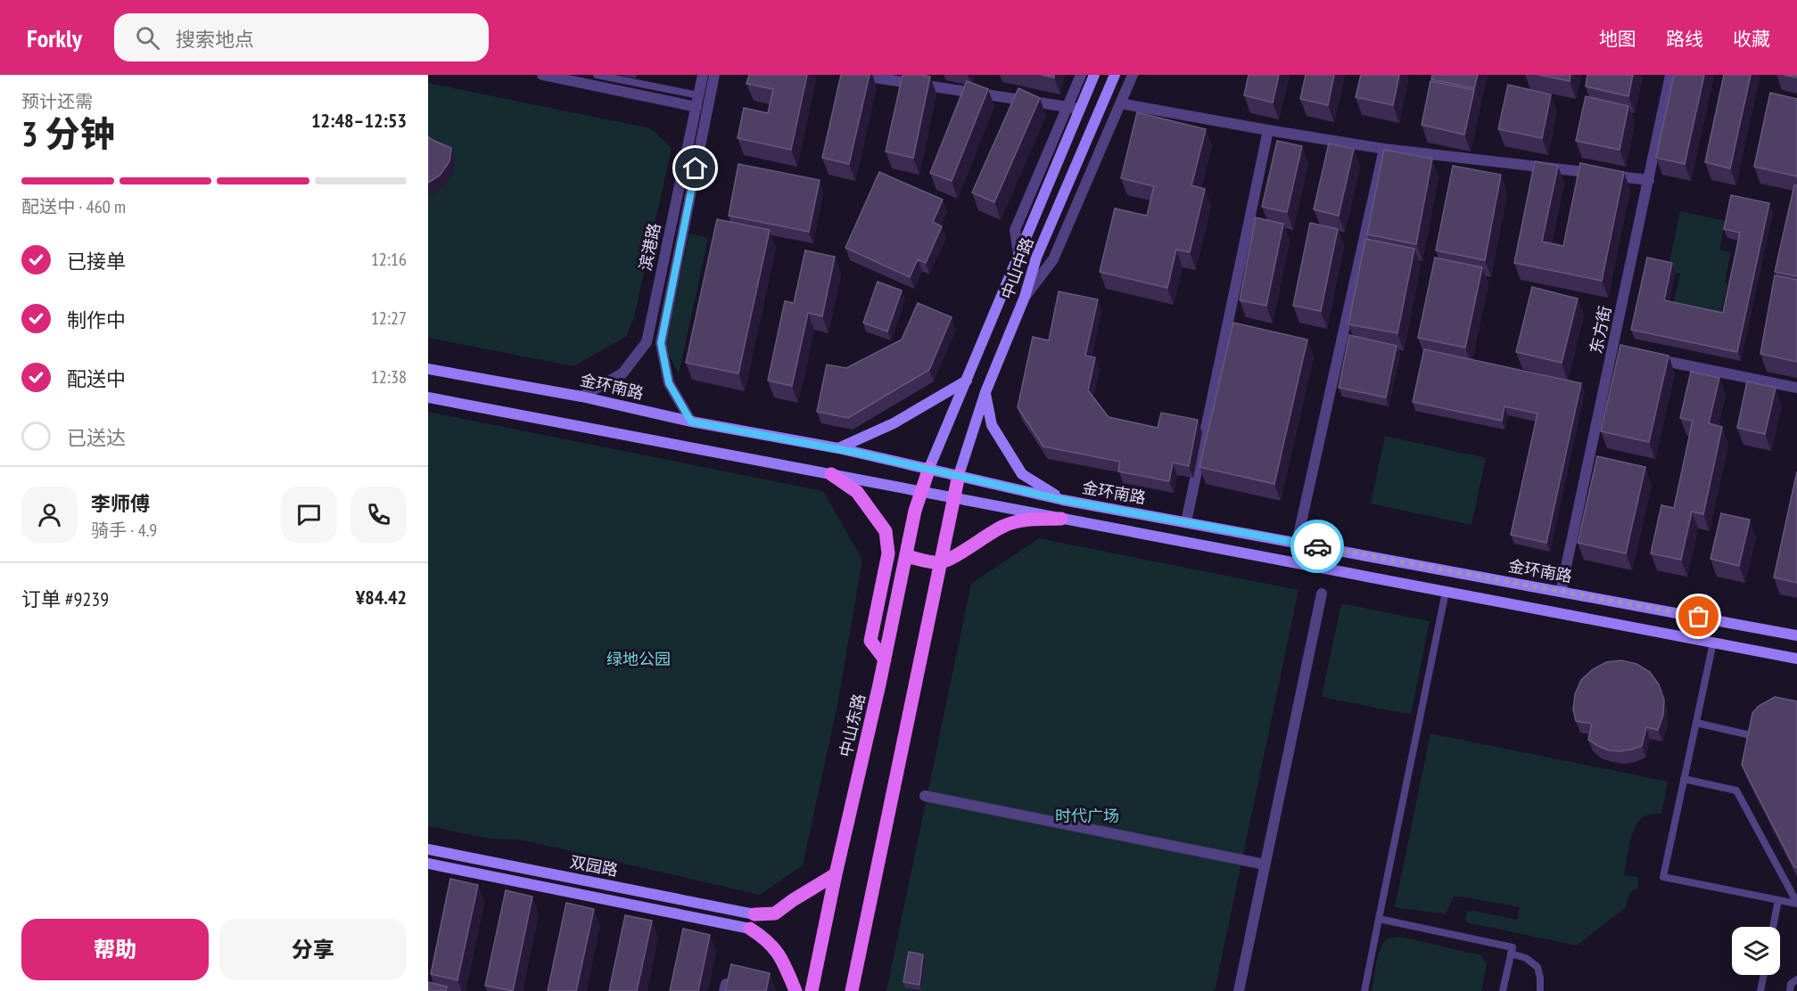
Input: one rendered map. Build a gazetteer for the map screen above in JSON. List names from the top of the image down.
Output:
{
  "streets": {
    "main road": [
      "中山中路",
      "金环南路",
      "中山东路",
      "双园路"
    ],
    "street": ["滨港路", "东方街"]
  },
  "crossings": [
    ["滨港路", "金环南路"],
    ["中山中路", "金环南路"],
    ["中山中路", "中山东路"],
    ["东方街", "金环南路"],
    ["金环南路", "中山东路"]
  ],
  "parks": ["绿地公园", "时代广场"],
  "page": {
    "header": "Forkly",
    "search": "搜索地点",
    "nav": ["地图", "路线", "收藏"],
    "heading": ["3 分钟", "预计还需", "12:48–12:53"],
    "panel": [
      "李师傅",
      "骑手 · 4.9",
      "订单 #9239",
      "¥84.42"
    ],
    "bar": "配送中 · 460 m",
    "list": [
      ["已接单", "12:16"],
      ["制作中", "12:27"],
      ["配送中", "12:38"],
      "已送达"
    ],
    "buttons": ["帮助", "分享"]
  }
}
